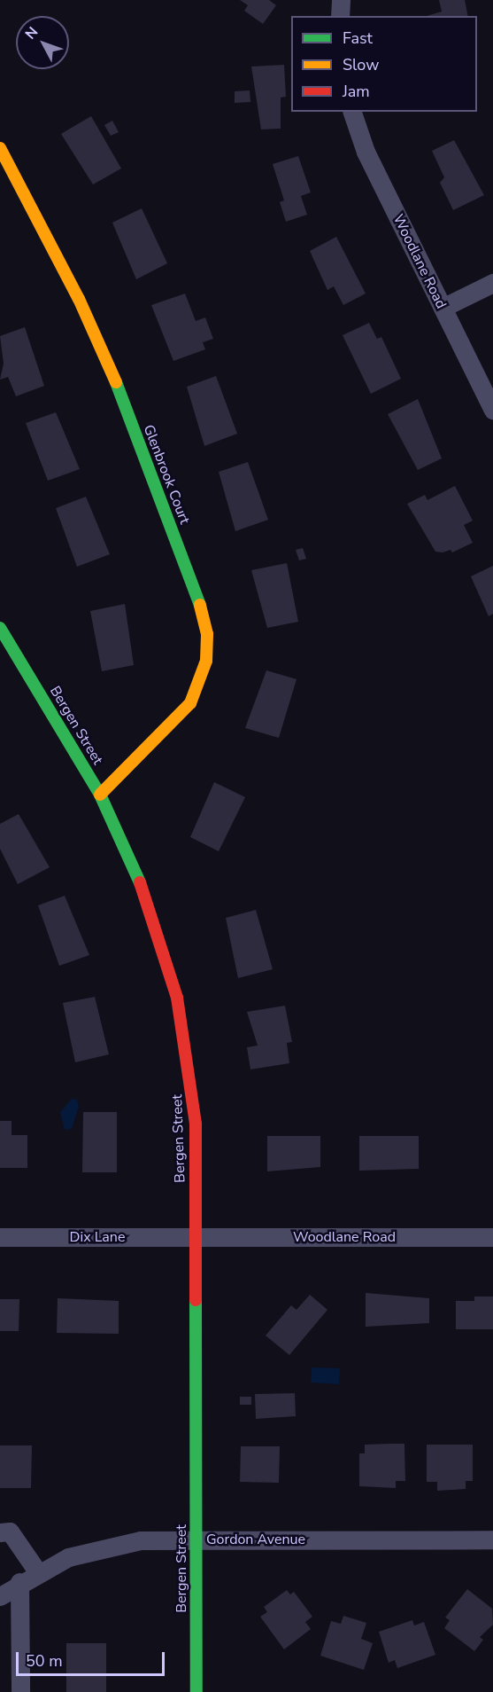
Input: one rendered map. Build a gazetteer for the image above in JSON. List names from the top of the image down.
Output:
{
  "streets": {
    "street": [
      "Woodlane Road",
      "Glenbrook Court",
      "Bergen Street",
      "Dix Lane",
      "Gordon Avenue"
    ]
  },
  "crossings": [
    ["Woodlane Road", "Bergen Street"],
    ["Woodlane Road", "Dix Lane"],
    ["Glenbrook Court", "Bergen Street"],
    ["Bergen Street", "Dix Lane"],
    ["Bergen Street", "Gordon Avenue"]
  ],
  "legend": ["Fast", "Slow", "Jam"],
  "scale_bar": "50 m",
  "north": "top left"
}
